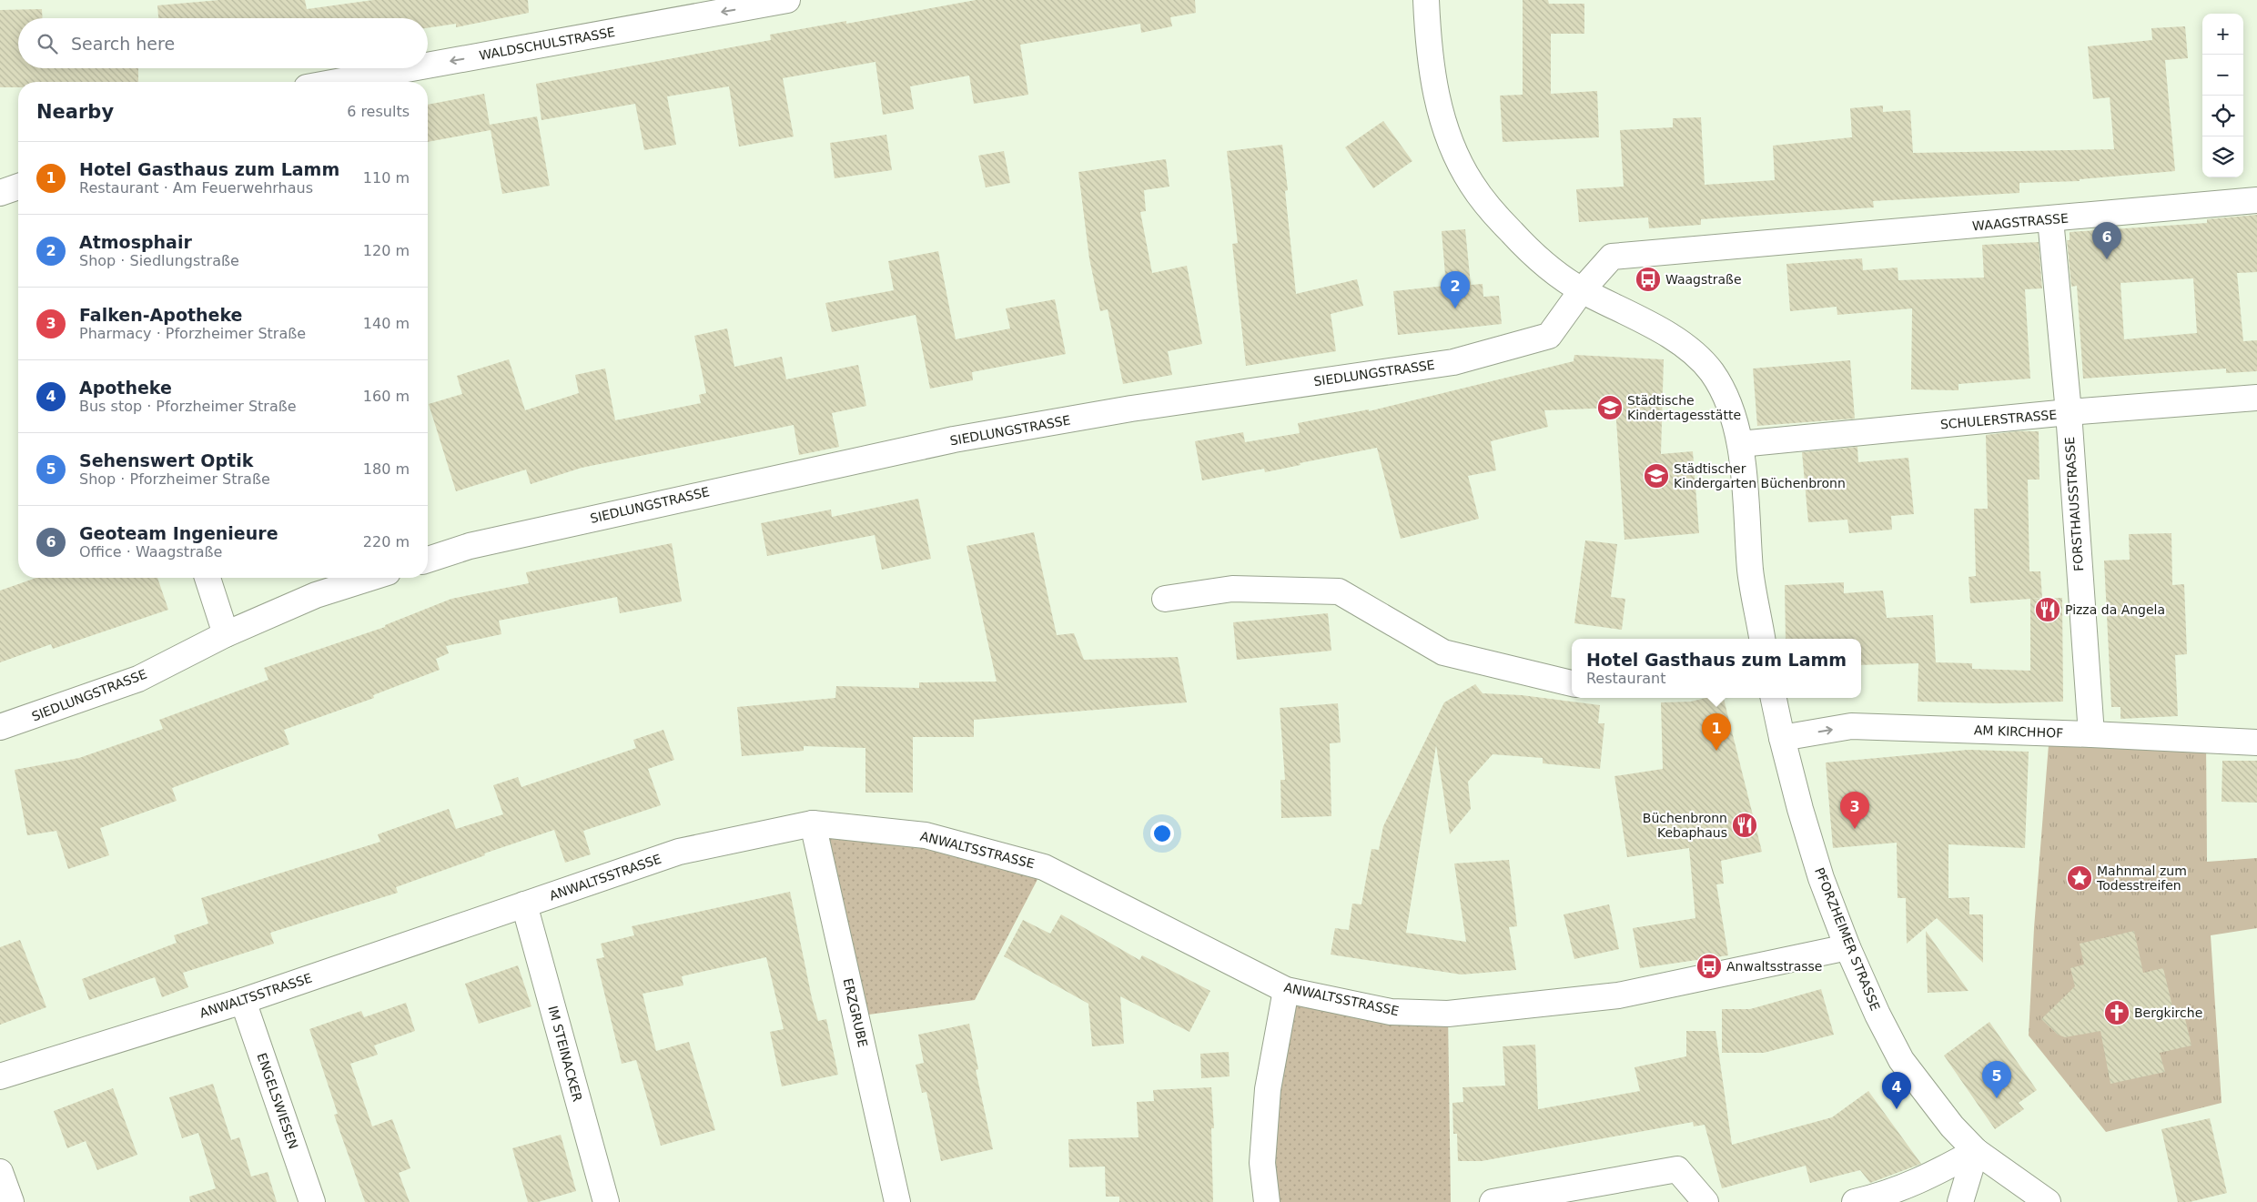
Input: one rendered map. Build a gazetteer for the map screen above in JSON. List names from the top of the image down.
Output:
{
  "streets": {
    "street": [
      "WALDSCHULSTRASSE",
      "WAAGSTRASSE",
      "SIEDLUNGSTRASSE",
      "SCHULERSTRASSE",
      "FORSTHAUSSTRASSE",
      "AM KIRCHHOF",
      "ANWALTSSTRASSE",
      "PFORZHEIMER STRASSE",
      "ERZGRUBE",
      "IM STEINACKER",
      "ENGELSWIESEN"
    ]
  },
  "crossings": [
    ["WAAGSTRASSE", "SIEDLUNGSTRASSE"],
    ["WAAGSTRASSE", "FORSTHAUSSTRASSE"],
    ["SCHULERSTRASSE", "FORSTHAUSSTRASSE"],
    ["FORSTHAUSSTRASSE", "AM KIRCHHOF"],
    ["AM KIRCHHOF", "PFORZHEIMER STRASSE"],
    ["ANWALTSSTRASSE", "PFORZHEIMER STRASSE"],
    ["ANWALTSSTRASSE", "ERZGRUBE"],
    ["ANWALTSSTRASSE", "IM STEINACKER"],
    ["ANWALTSSTRASSE", "ENGELSWIESEN"]
  ],
  "one_way": ["WALDSCHULSTRASSE", "AM KIRCHHOF"],
  "places": {
    "bus stop": ["Waagstraße", "Anwaltsstrasse"],
    "school or university": ["Städtische Kindertagesstätte", "Städtischer Kindergarten Büchenbronn"],
    "restaurant": ["Pizza da Angela", "Büchenbronn Kebaphaus"],
    "place": ["Mahnmal zum Todesstreifen"],
    "church": ["Bergkirche"]
  },
  "page": {
    "map_buttons": ["+", "−"],
    "search": "Search here",
    "heading": ["Nearby", "6 results"],
    "list": [
      {
        "mark": "1",
        "name": "Hotel Gasthaus zum Lamm",
        "note": "Restaurant · Am Feuerwehrhaus",
        "value": "110 m"
      },
      {
        "mark": "2",
        "name": "Atmosphair",
        "note": "Shop · Siedlungstraße",
        "value": "120 m"
      },
      {
        "mark": "3",
        "name": "Falken-Apotheke",
        "note": "Pharmacy · Pforzheimer Straße",
        "value": "140 m"
      },
      {
        "mark": "4",
        "name": "Apotheke",
        "note": "Bus stop · Pforzheimer Straße",
        "value": "160 m"
      },
      {
        "mark": "5",
        "name": "Sehenswert Optik",
        "note": "Shop · Pforzheimer Straße",
        "value": "180 m"
      },
      {
        "mark": "6",
        "name": "Geoteam Ingenieure",
        "note": "Office · Waagstraße",
        "value": "220 m"
      }
    ],
    "pins": [
      "6",
      "2",
      "1",
      "3",
      "5",
      "4"
    ],
    "popup": ["Hotel Gasthaus zum Lamm", "Restaurant"]
  }
}
